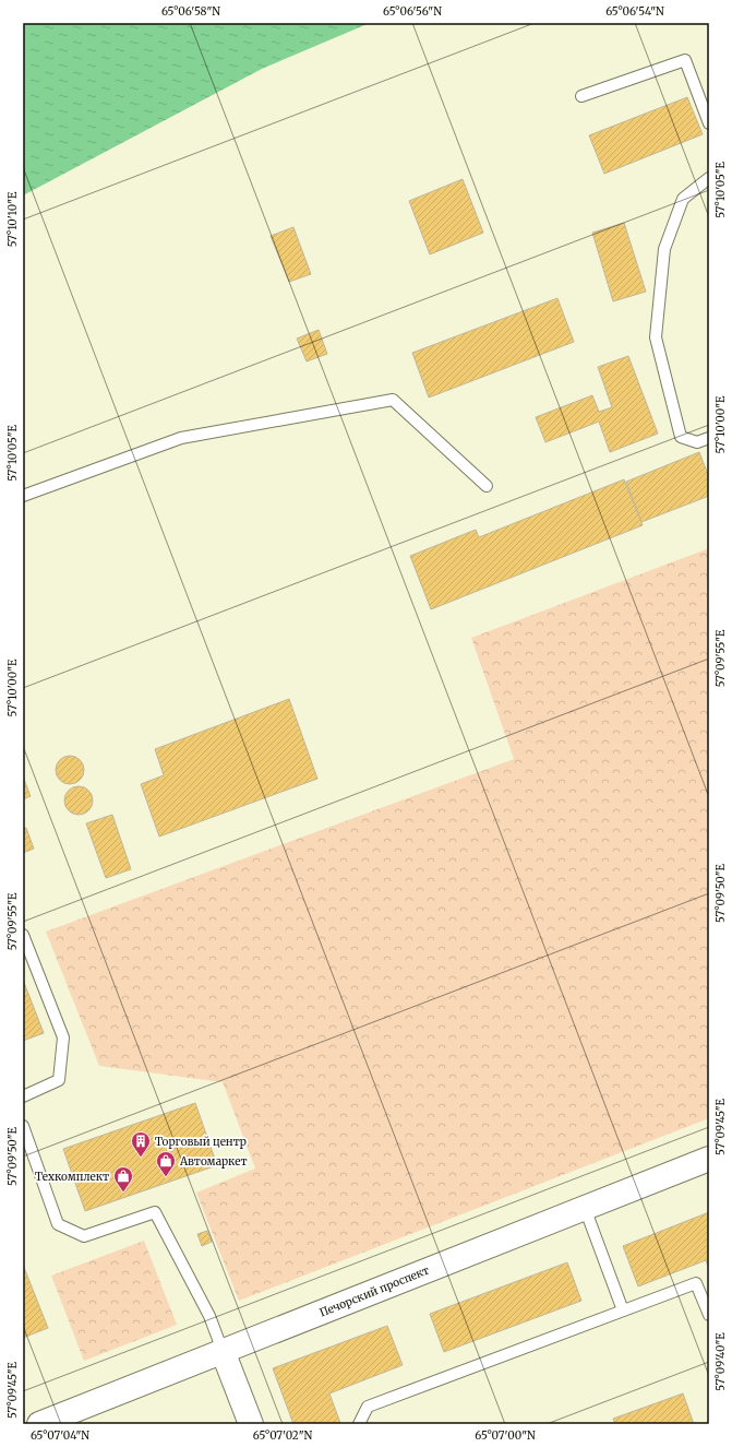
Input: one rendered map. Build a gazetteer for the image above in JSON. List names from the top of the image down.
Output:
{
  "streets": {
    "main road": ["Печорский проспект"]
  },
  "places": {
    "building": ["Торговый центр"],
    "shop": ["Автомаркет", "Техкомплект"]
  },
  "coordinates": [
    "65°06'58\"N",
    "65°06'56\"N",
    "65°06'54\"N",
    "57°10'05\"E",
    "57°10'10\"E",
    "57°10'00\"E",
    "57°09'55\"E",
    "57°09'50\"E",
    "57°09'45\"E",
    "57°09'40\"E",
    "65°07'04\"N",
    "65°07'02\"N",
    "65°07'00\"N"
  ]
}
